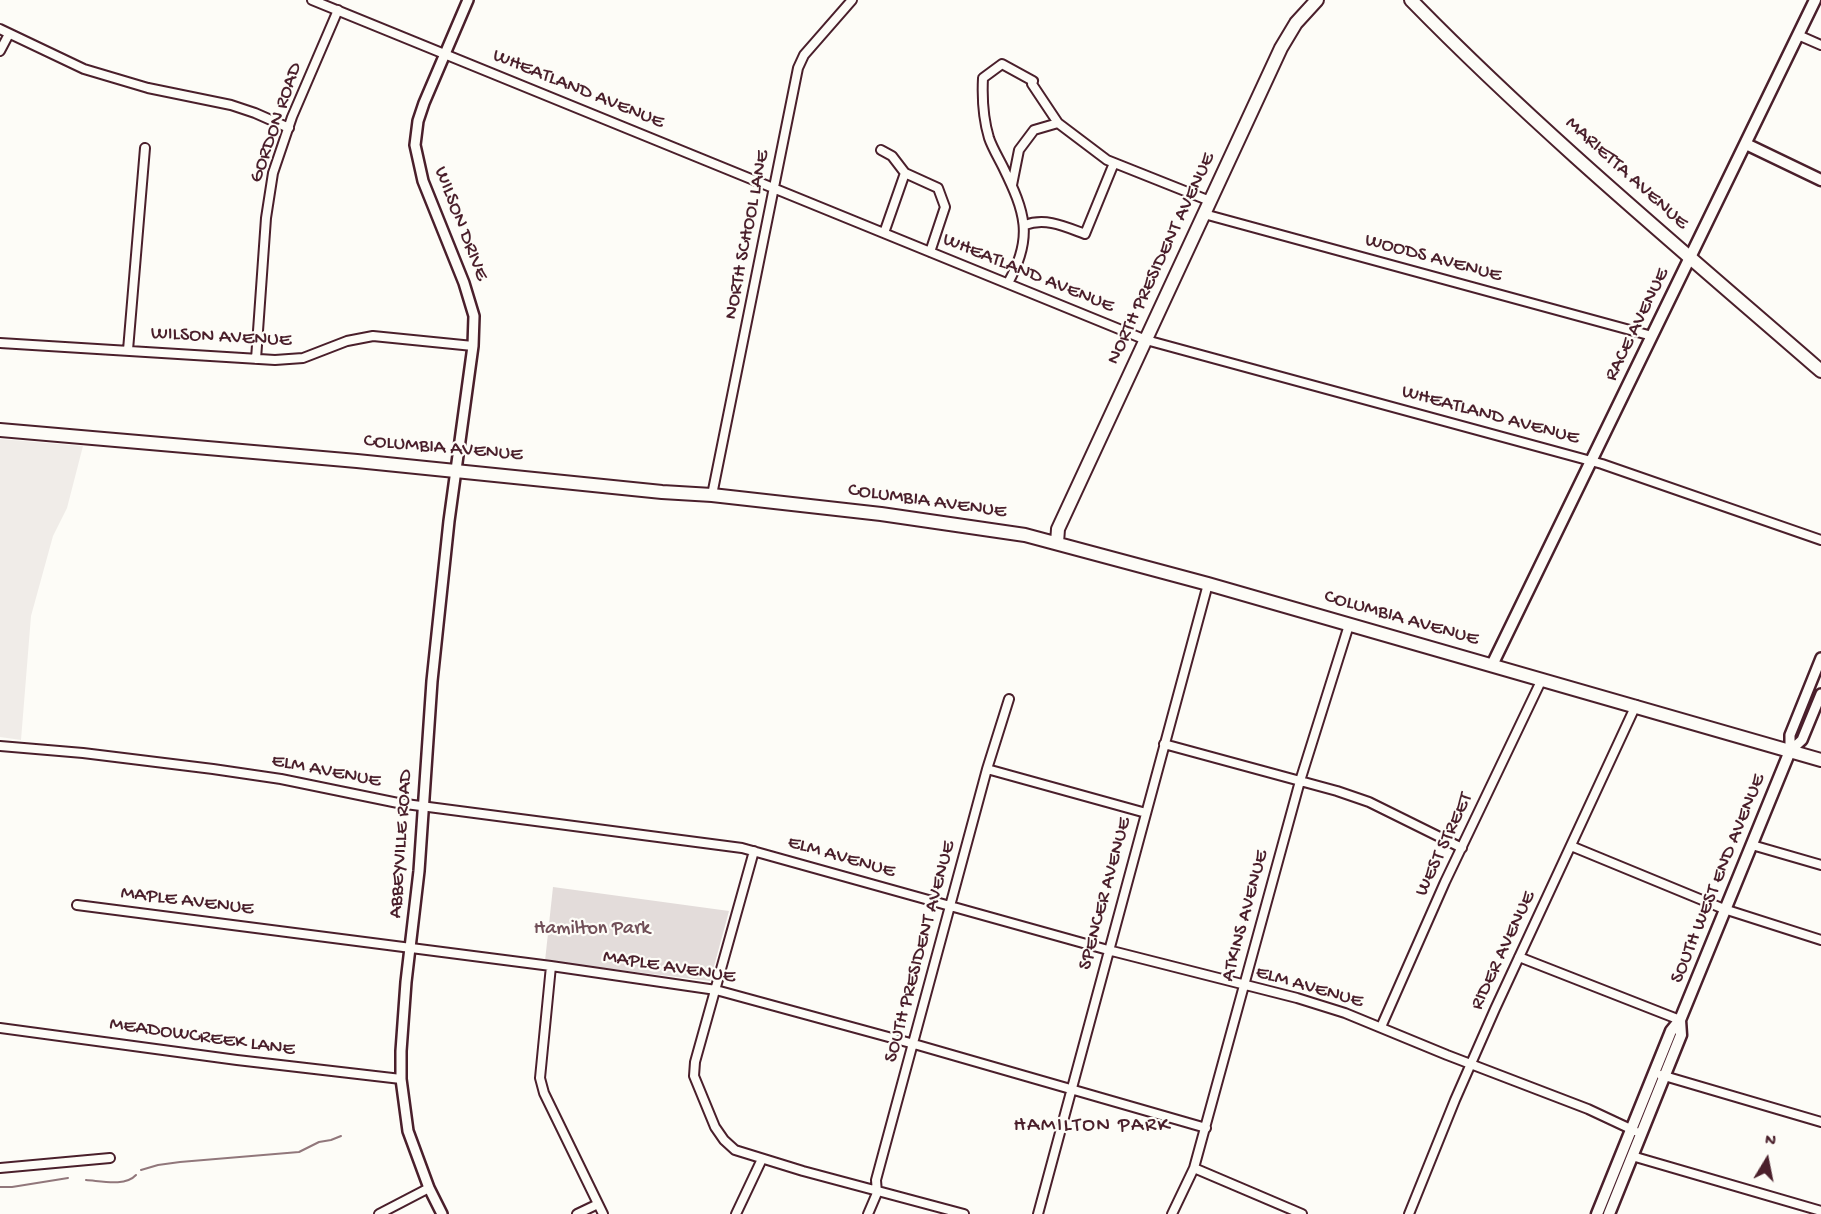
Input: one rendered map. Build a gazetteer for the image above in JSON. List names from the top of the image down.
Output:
{
  "streets": {
    "main road": [
      "MARIETTA AVENUE",
      "NORTH PRESIDENT AVENUE",
      "RACE AVENUE",
      "COLUMBIA AVENUE",
      "SOUTH WEST END AVENUE"
    ],
    "street": [
      "WHEATLAND AVENUE",
      "GORDON ROAD",
      "WILSON DRIVE",
      "NORTH SCHOOL LANE",
      "WOODS AVENUE",
      "WILSON AVENUE",
      "ELM AVENUE",
      "ABBEYVILLE ROAD",
      "WEST STREET",
      "SPENCER AVENUE",
      "MAPLE AVENUE",
      "ATKINS AVENUE",
      "RIDER AVENUE",
      "SOUTH PRESIDENT AVENUE",
      "MEADOWCREEK LANE"
    ]
  },
  "crossings": [
    ["WHEATLAND AVENUE", "GORDON ROAD"],
    ["WHEATLAND AVENUE", "WILSON DRIVE"],
    ["WHEATLAND AVENUE", "NORTH SCHOOL LANE"],
    ["WHEATLAND AVENUE", "NORTH PRESIDENT AVENUE"],
    ["WHEATLAND AVENUE", "RACE AVENUE"],
    ["GORDON ROAD", "WILSON AVENUE"],
    ["MARIETTA AVENUE", "RACE AVENUE"],
    ["WILSON DRIVE", "WILSON AVENUE"],
    ["WILSON DRIVE", "COLUMBIA AVENUE"],
    ["WILSON DRIVE", "ABBEYVILLE ROAD"],
    ["NORTH SCHOOL LANE", "COLUMBIA AVENUE"],
    ["NORTH PRESIDENT AVENUE", "WOODS AVENUE"],
    ["NORTH PRESIDENT AVENUE", "COLUMBIA AVENUE"],
    ["WOODS AVENUE", "RACE AVENUE"],
    ["RACE AVENUE", "COLUMBIA AVENUE"],
    ["COLUMBIA AVENUE", "ABBEYVILLE ROAD"],
    ["COLUMBIA AVENUE", "WEST STREET"],
    ["COLUMBIA AVENUE", "SOUTH WEST END AVENUE"],
    ["COLUMBIA AVENUE", "SPENCER AVENUE"],
    ["COLUMBIA AVENUE", "ATKINS AVENUE"],
    ["COLUMBIA AVENUE", "RIDER AVENUE"],
    ["ELM AVENUE", "ABBEYVILLE ROAD"],
    ["ELM AVENUE", "WEST STREET"],
    ["ELM AVENUE", "SOUTH WEST END AVENUE"],
    ["ELM AVENUE", "SPENCER AVENUE"],
    ["ELM AVENUE", "ATKINS AVENUE"],
    ["ELM AVENUE", "RIDER AVENUE"],
    ["ELM AVENUE", "SOUTH PRESIDENT AVENUE"],
    ["ABBEYVILLE ROAD", "MAPLE AVENUE"],
    ["ABBEYVILLE ROAD", "MEADOWCREEK LANE"],
    ["SPENCER AVENUE", "MAPLE AVENUE"],
    ["MAPLE AVENUE", "ATKINS AVENUE"],
    ["MAPLE AVENUE", "SOUTH PRESIDENT AVENUE"]
  ],
  "districts": ["HAMILTON PARK"],
  "parks": ["Hamilton Park"],
  "north": "top"
}
